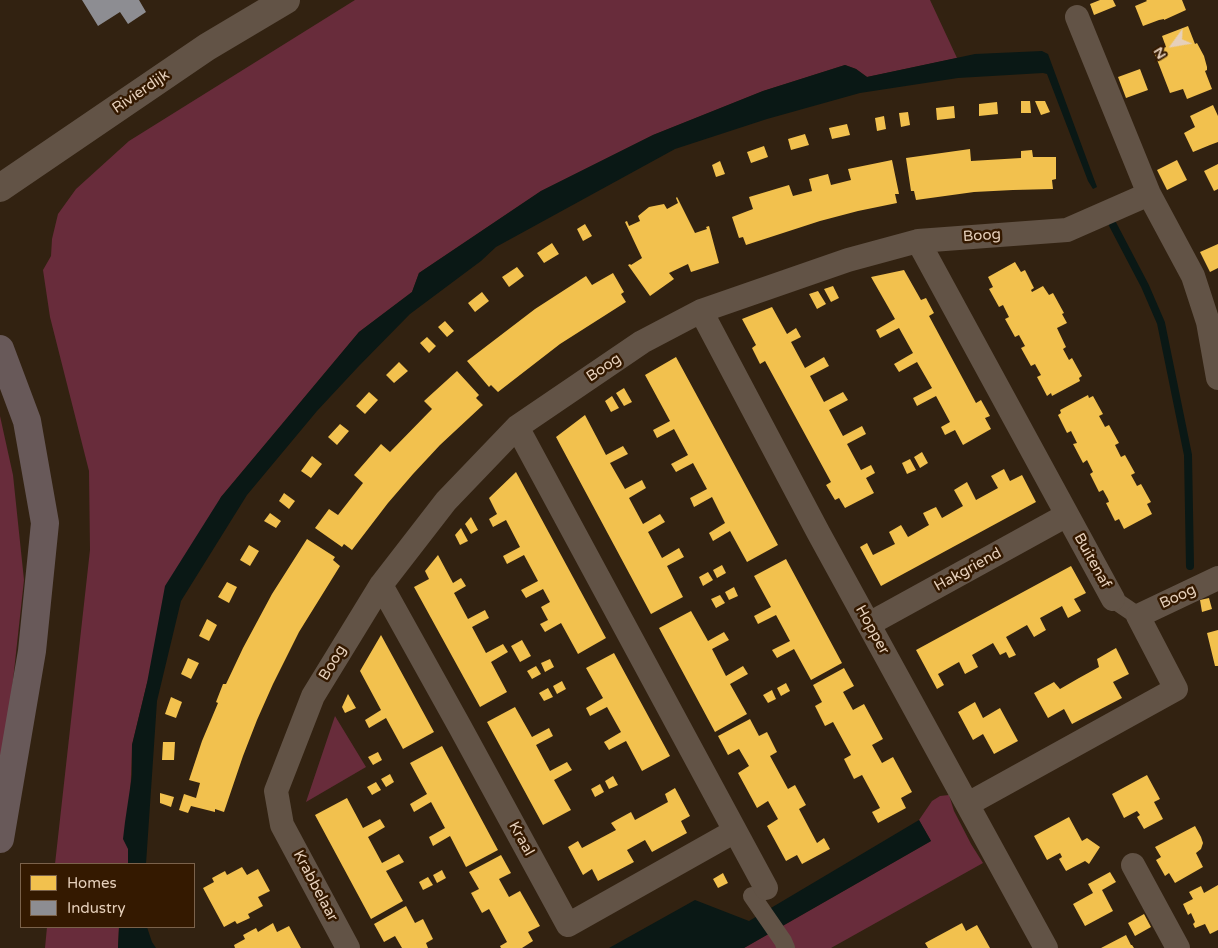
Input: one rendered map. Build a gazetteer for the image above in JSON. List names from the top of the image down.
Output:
{
  "streets": {
    "street": [
      "Rivierdijk",
      "Boog",
      "Buitenaf",
      "Hakgriend",
      "Hopper",
      "Kraal",
      "Krabbelaar"
    ]
  },
  "crossings": [
    ["Boog", "Buitenaf"],
    ["Boog", "Hopper"],
    ["Boog", "Kraal"],
    ["Boog", "Krabbelaar"],
    ["Buitenaf", "Hakgriend"],
    ["Buitenaf", "Hopper"],
    ["Hakgriend", "Hopper"]
  ],
  "legend": ["Homes", "Industry"],
  "north": "bottom left"
}
